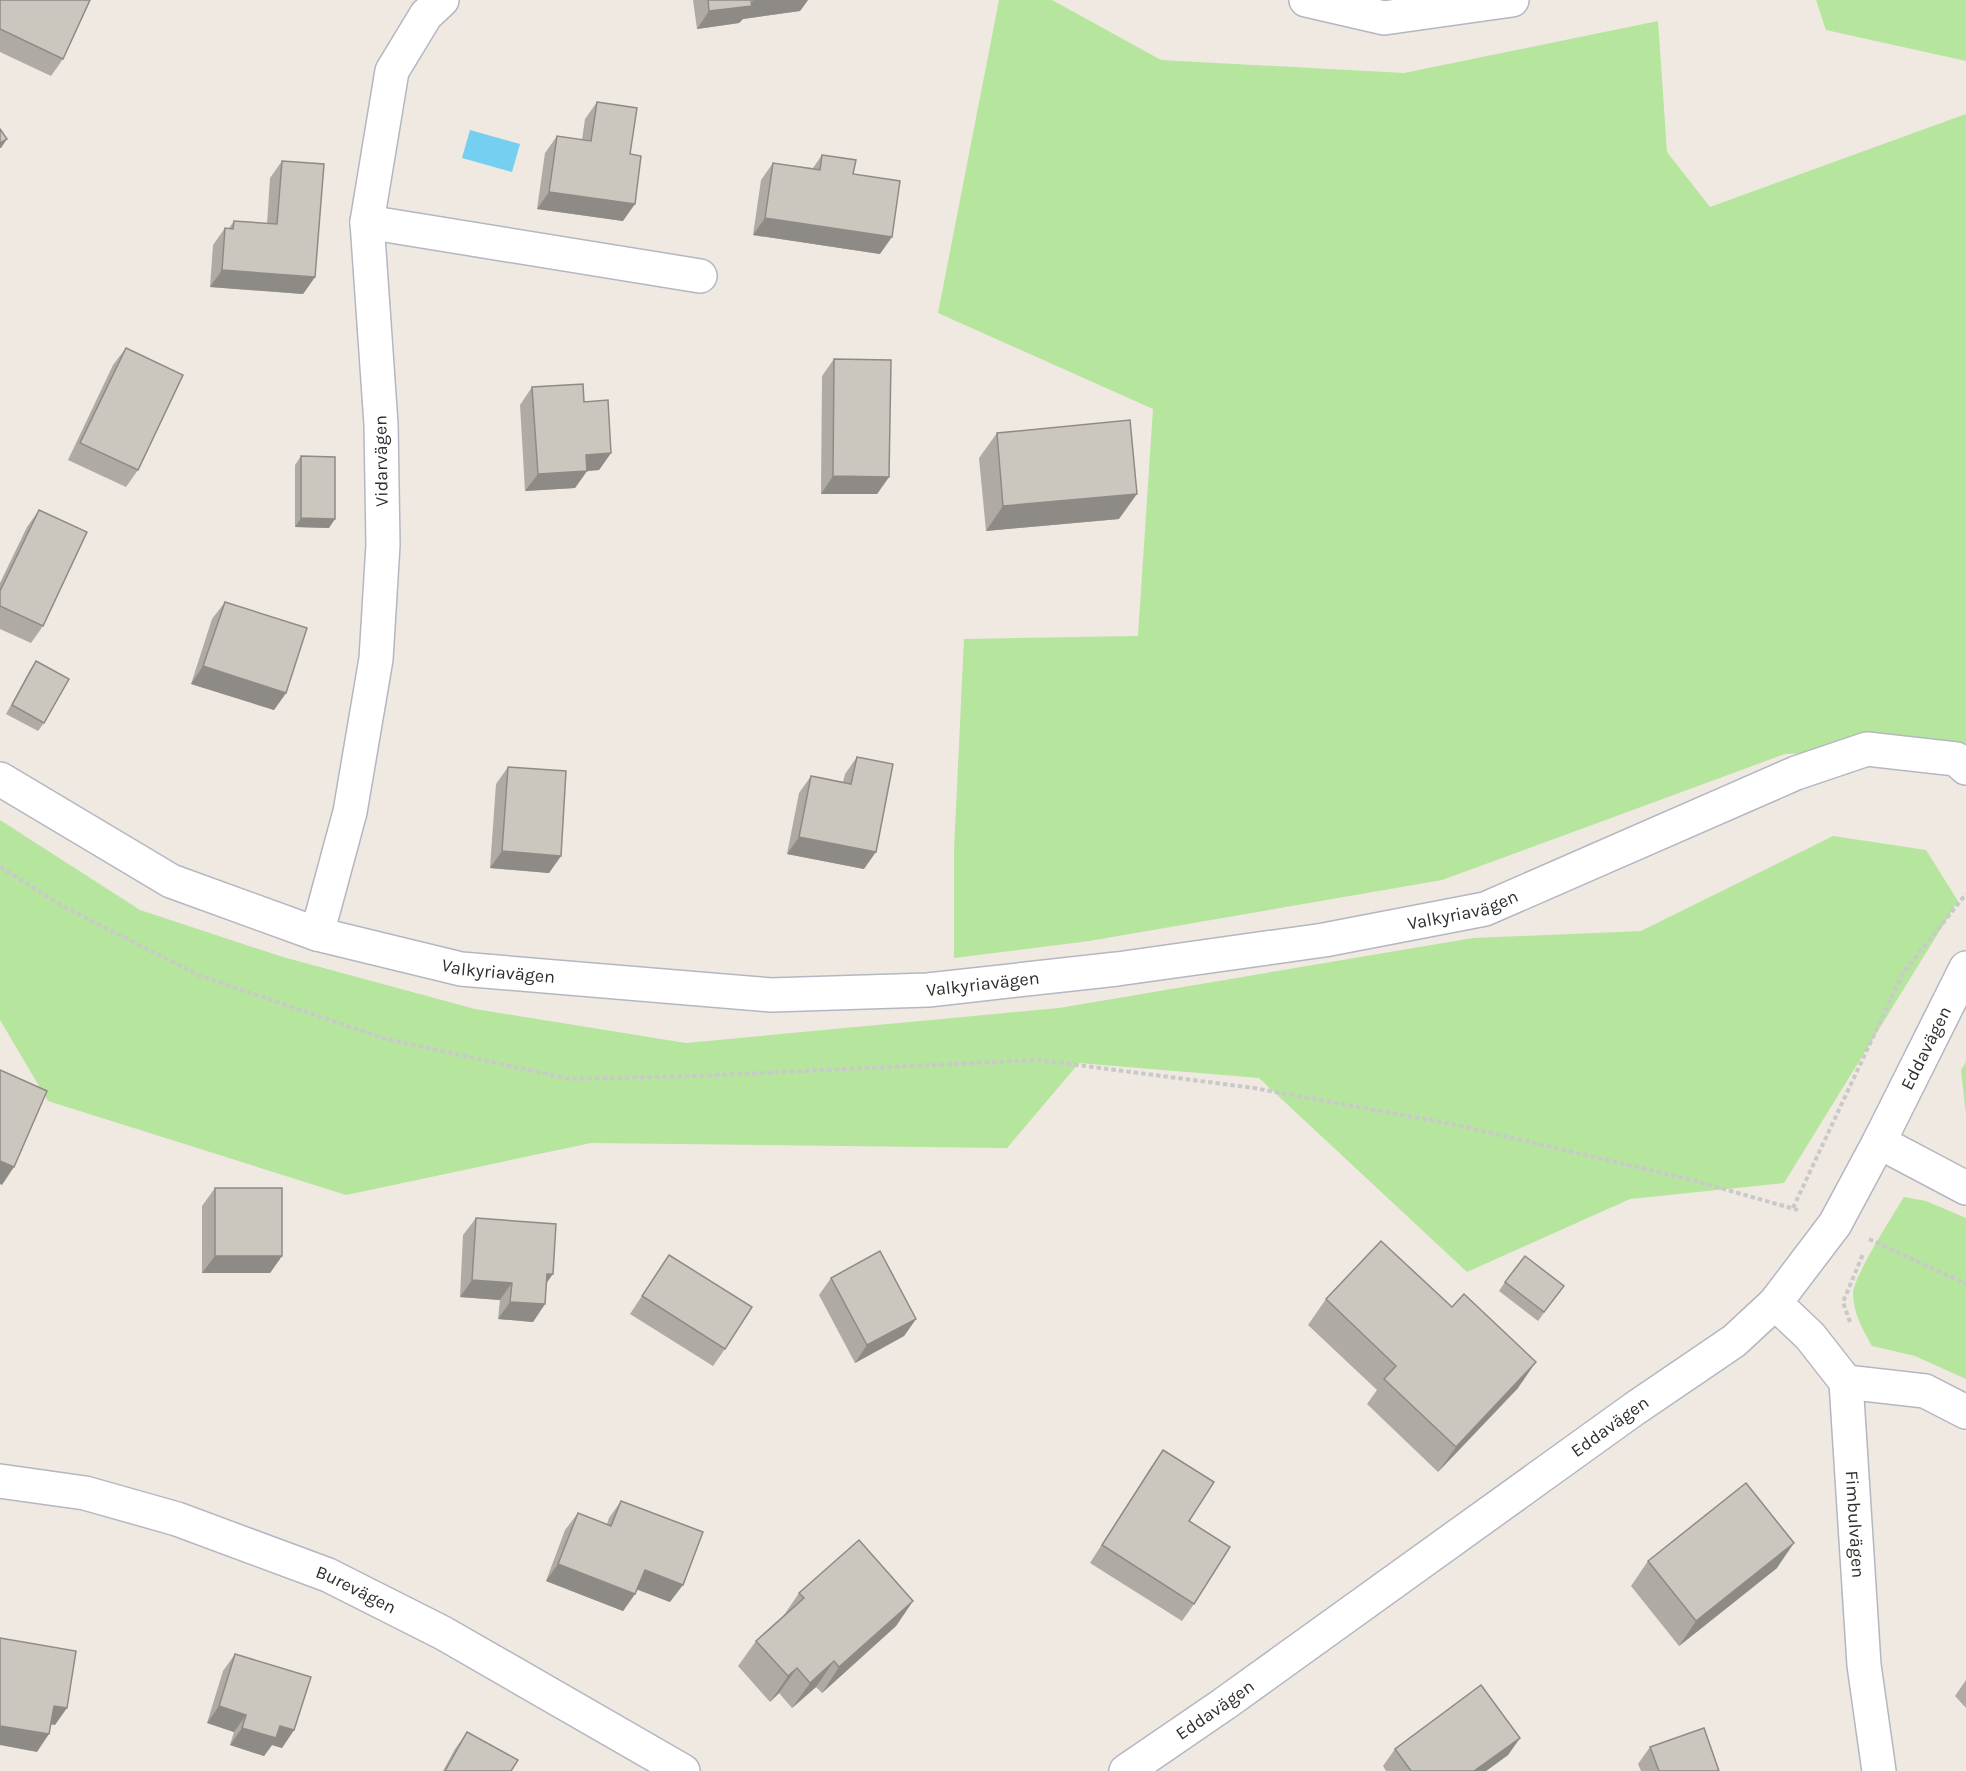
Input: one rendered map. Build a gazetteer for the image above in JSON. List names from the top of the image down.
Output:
{
  "streets": {
    "street": [
      "Vidarvägen",
      "Valkyriavägen",
      "Eddavägen",
      "Fimbulvägen",
      "Burevägen"
    ]
  },
  "crossings": [
    ["Vidarvägen", "Valkyriavägen"]
  ]
}
